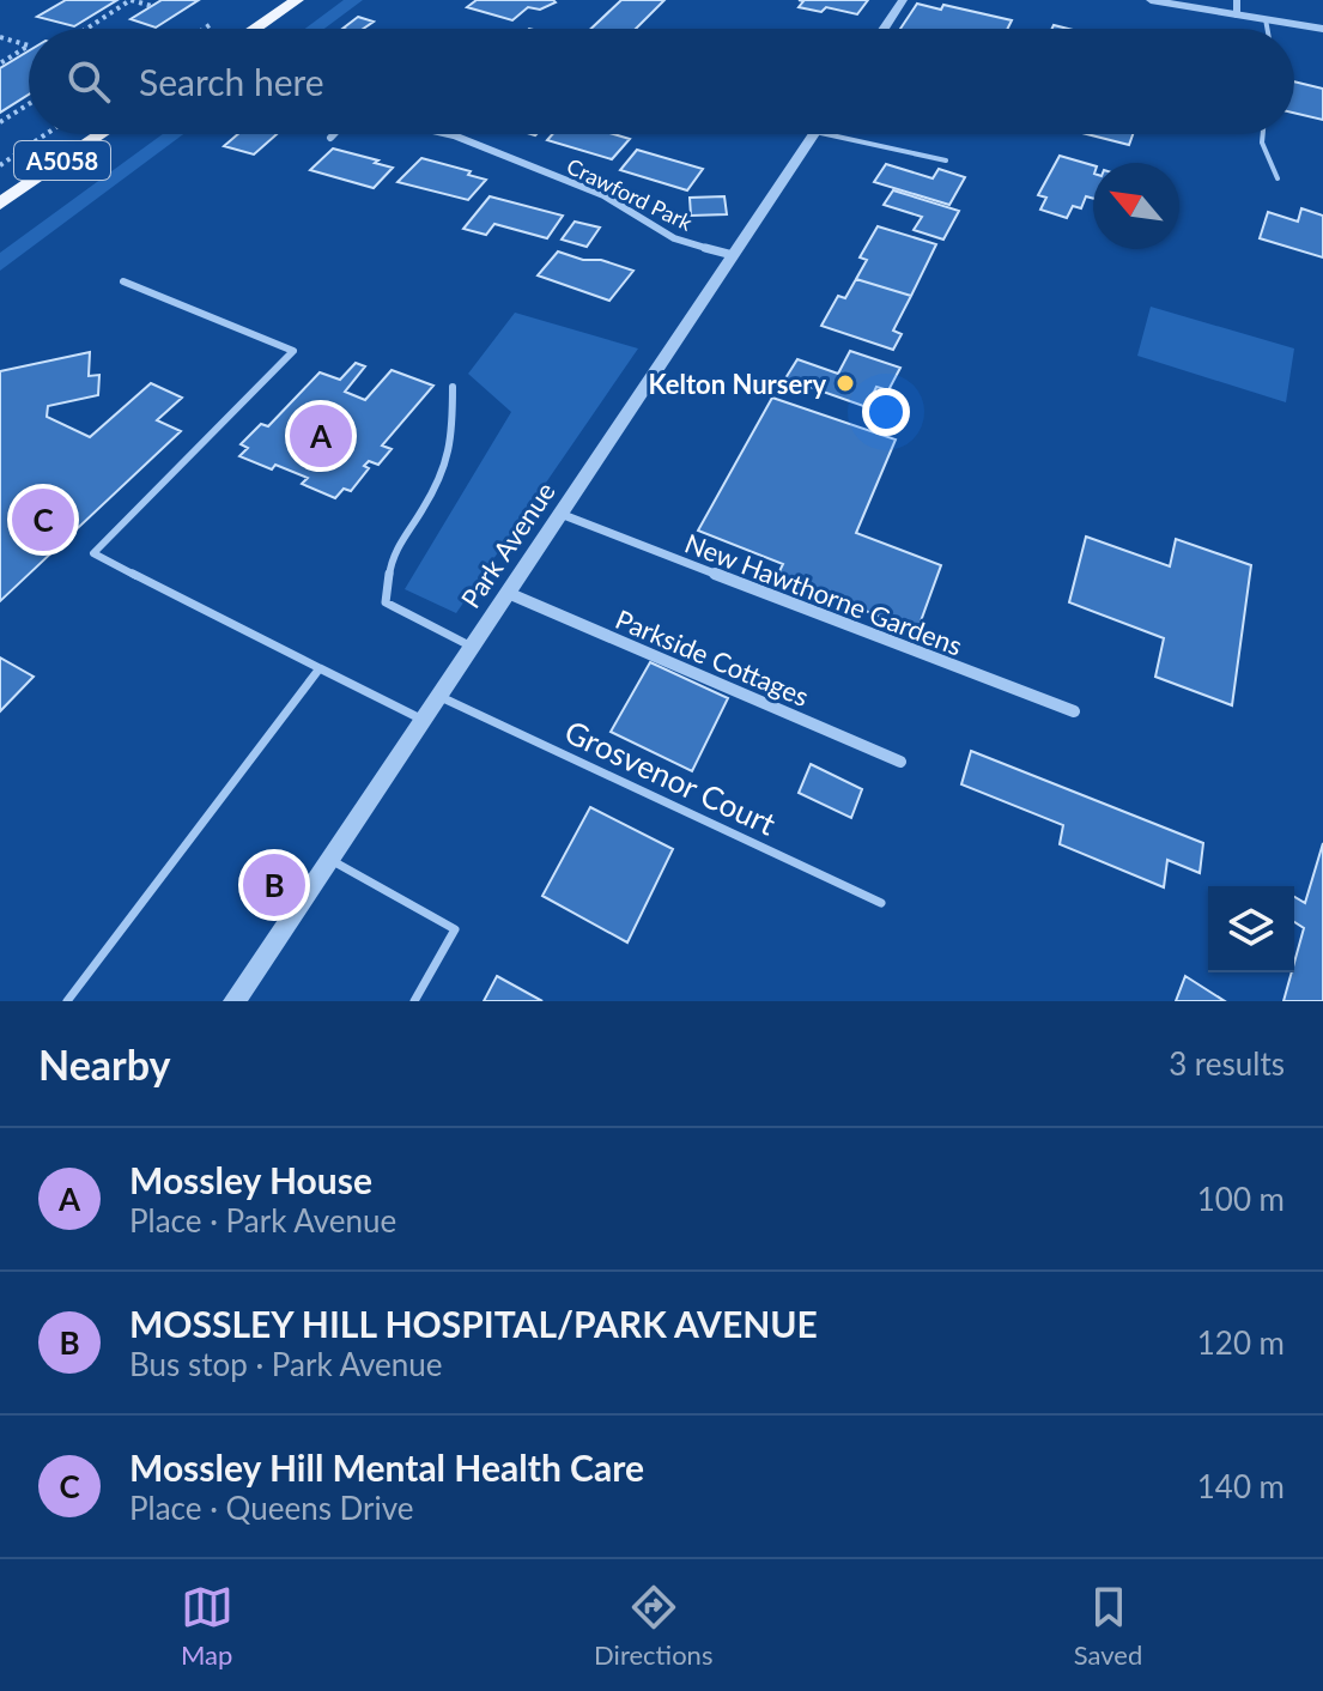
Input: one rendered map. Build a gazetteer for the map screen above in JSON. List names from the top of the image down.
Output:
{
  "streets": {
    "main road": ["A5058"],
    "street": [
      "Crawford Park",
      "Park Avenue",
      "New Hawthorne Gardens",
      "Parkside Cottages"
    ],
    "lane": ["Grosvenor Court"]
  },
  "crossings": [
    ["Crawford Park", "Park Avenue"],
    ["Park Avenue", "New Hawthorne Gardens"],
    ["Park Avenue", "Parkside Cottages"],
    ["Park Avenue", "Grosvenor Court"]
  ],
  "places": ["Kelton Nursery"],
  "north": "top left",
  "page": {
    "search": "Search here",
    "pins": ["A", "C", "B"],
    "heading": ["Nearby", "3 results"],
    "list": [
      {
        "mark": "A",
        "name": "Mossley House",
        "note": "Place · Park Avenue",
        "value": "100 m"
      },
      {
        "mark": "B",
        "name": "MOSSLEY HILL HOSPITAL/PARK AVENUE",
        "note": "Bus stop · Park Avenue",
        "value": "120 m"
      },
      {
        "mark": "C",
        "name": "Mossley Hill Mental Health Care",
        "note": "Place · Queens Drive",
        "value": "140 m"
      }
    ],
    "nav": ["Map", "Directions", "Saved"]
  }
}
